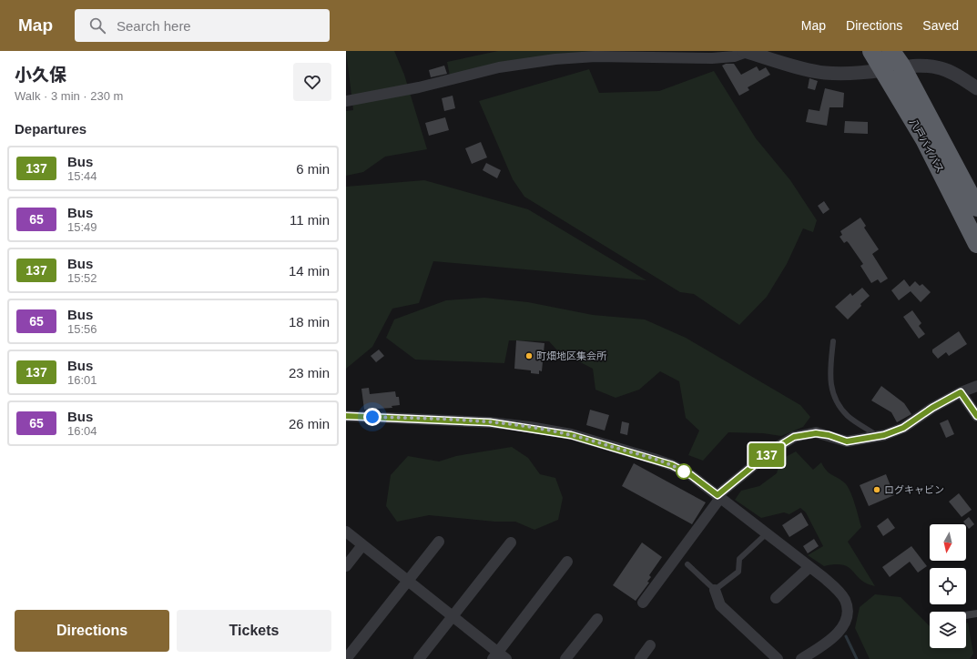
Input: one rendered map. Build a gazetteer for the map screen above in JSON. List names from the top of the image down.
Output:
{
  "streets": {
    "highway": ["八戸バイパス"]
  },
  "places": ["町畑地区集会所", "ログキャビン"],
  "lines": ["bus line 137"],
  "north": "bottom",
  "page": {
    "header": "Map",
    "search": "Search here",
    "nav": ["Map", "Directions", "Saved"],
    "heading": [
      ["小久保", "Walk · 3 min · 230 m"],
      "Departures"
    ],
    "on_map": "137",
    "list": [
      {
        "mark": "137",
        "name": "Bus",
        "note": "15:44",
        "value": "6 min"
      },
      {
        "mark": "65",
        "name": "Bus",
        "note": "15:49",
        "value": "11 min"
      },
      {
        "mark": "137",
        "name": "Bus",
        "note": "15:52",
        "value": "14 min"
      },
      {
        "mark": "65",
        "name": "Bus",
        "note": "15:56",
        "value": "18 min"
      },
      {
        "mark": "137",
        "name": "Bus",
        "note": "16:01",
        "value": "23 min"
      },
      {
        "mark": "65",
        "name": "Bus",
        "note": "16:04",
        "value": "26 min"
      }
    ],
    "buttons": ["Directions", "Tickets"]
  }
}
